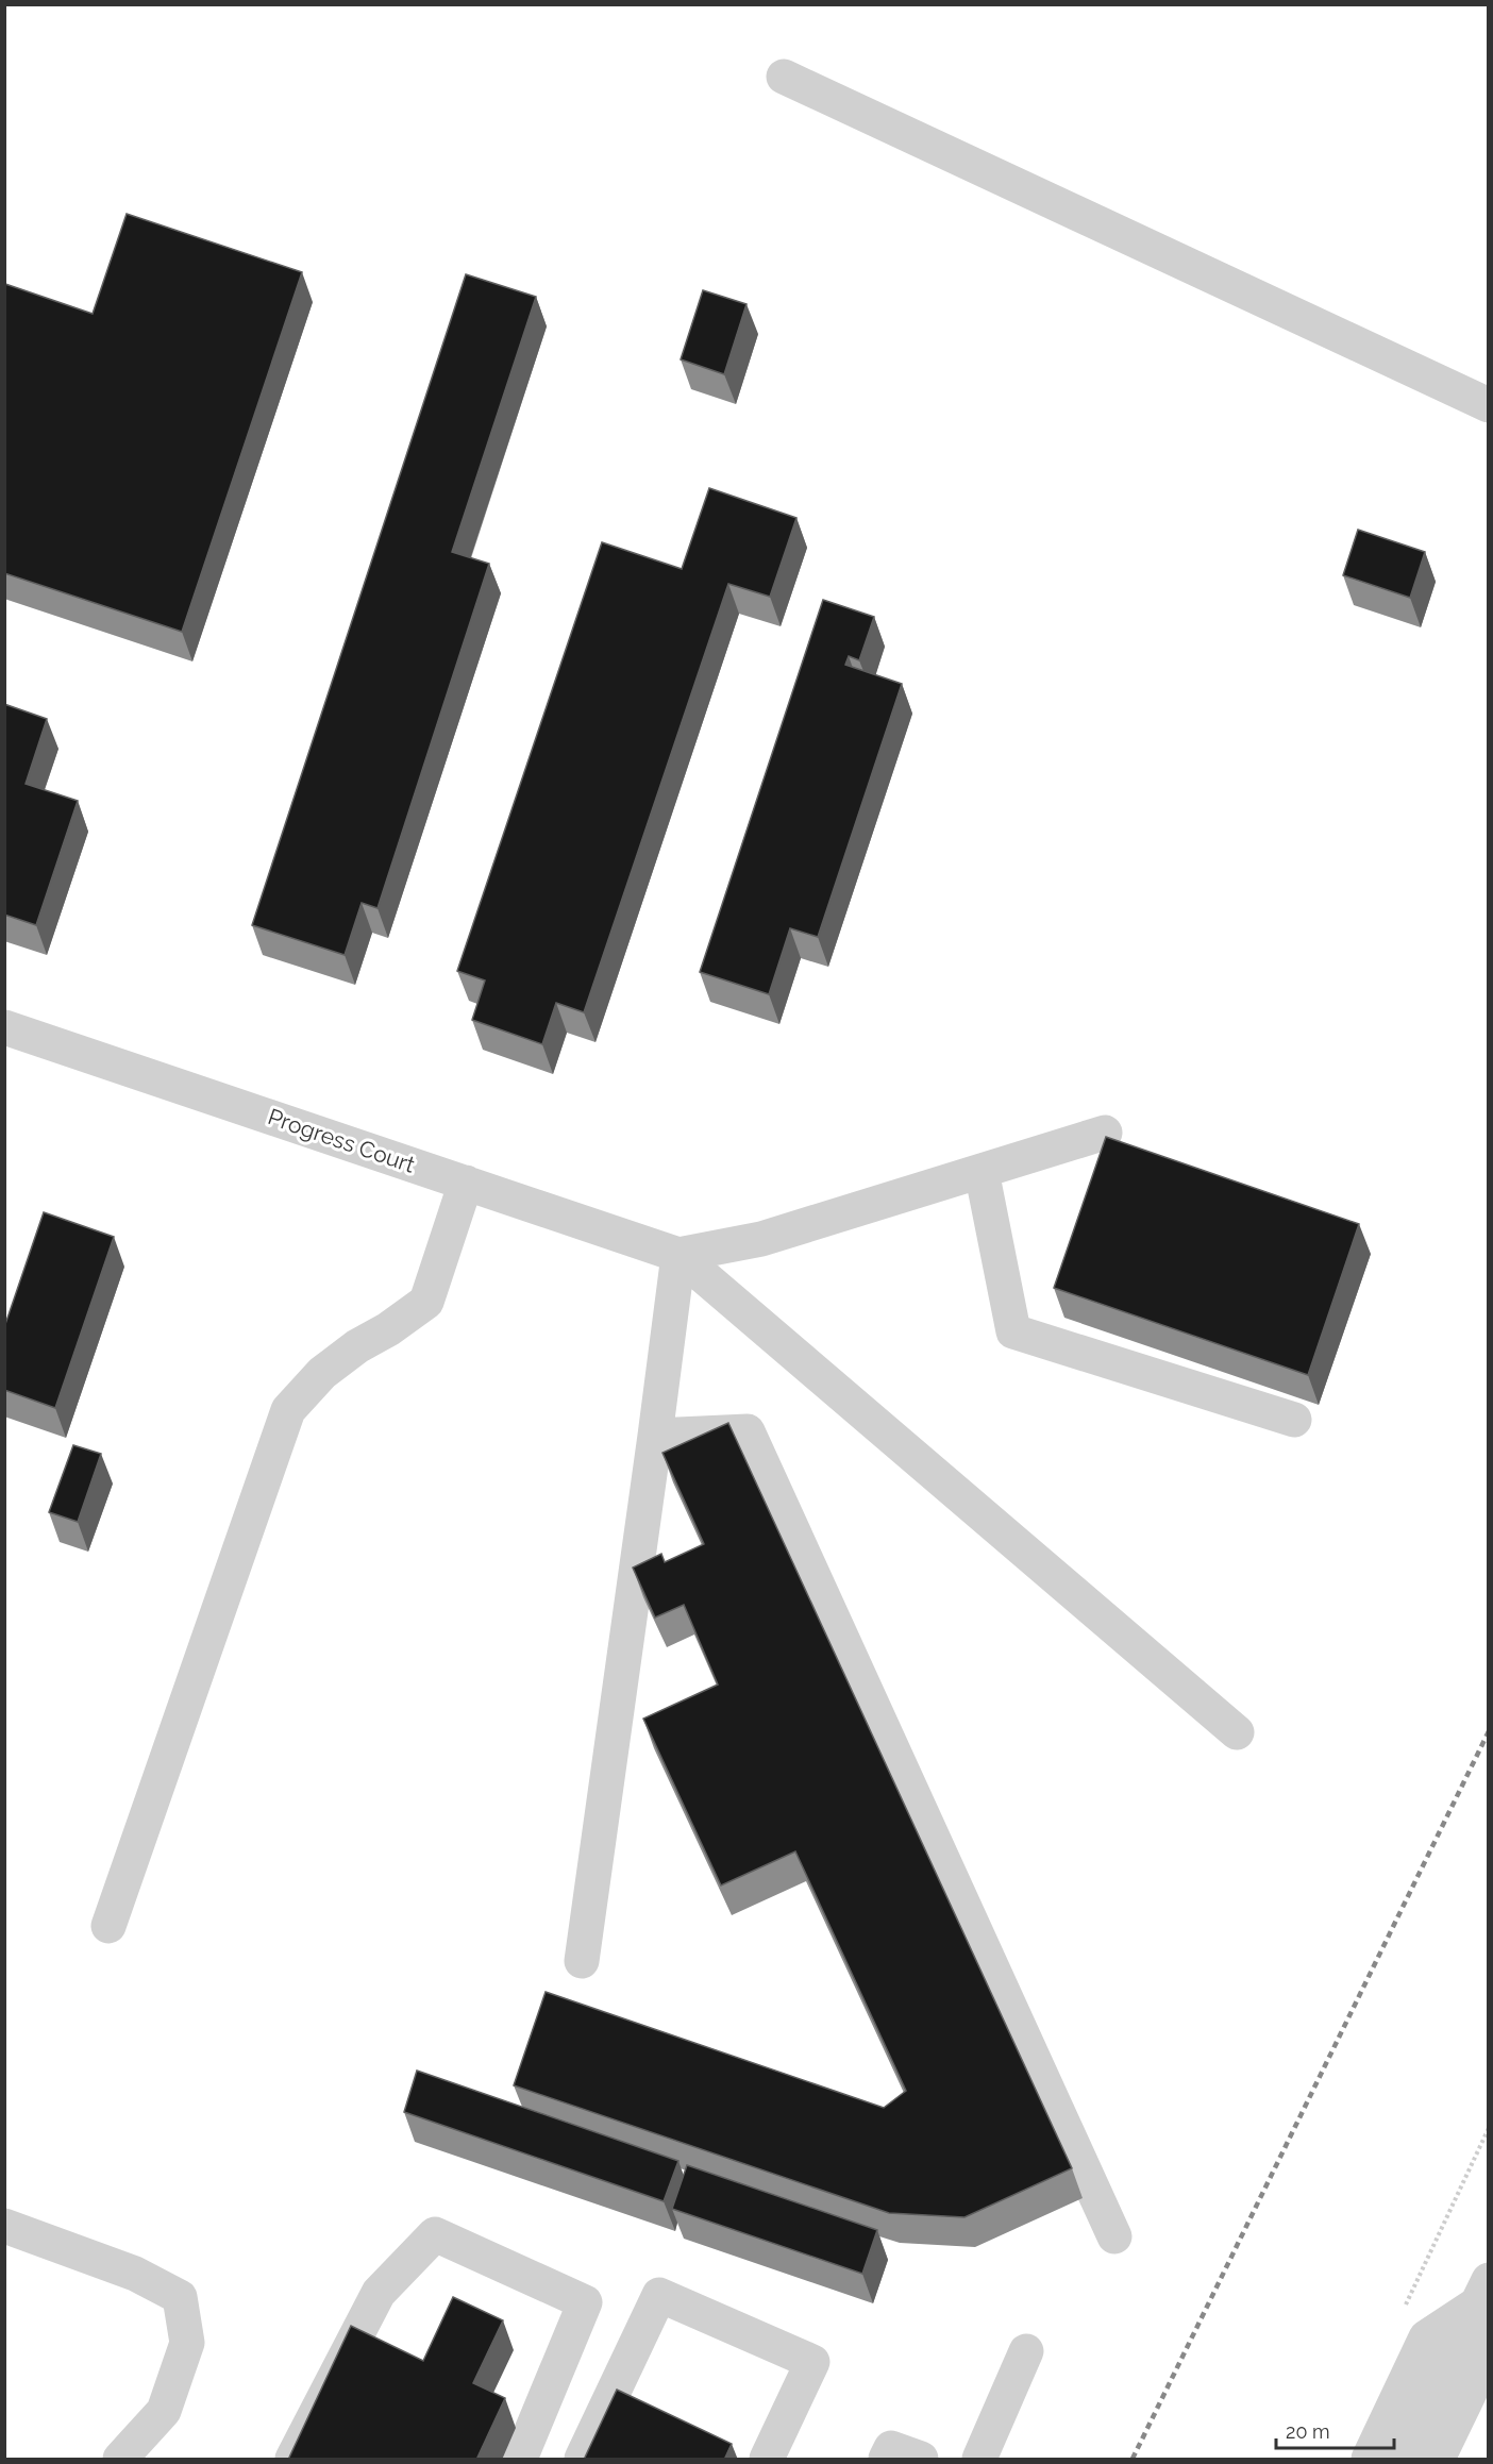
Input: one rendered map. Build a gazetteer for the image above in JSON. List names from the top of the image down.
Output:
{
  "streets": {
    "street": ["Progress Court"]
  },
  "scale_bar": "20 m"
}
